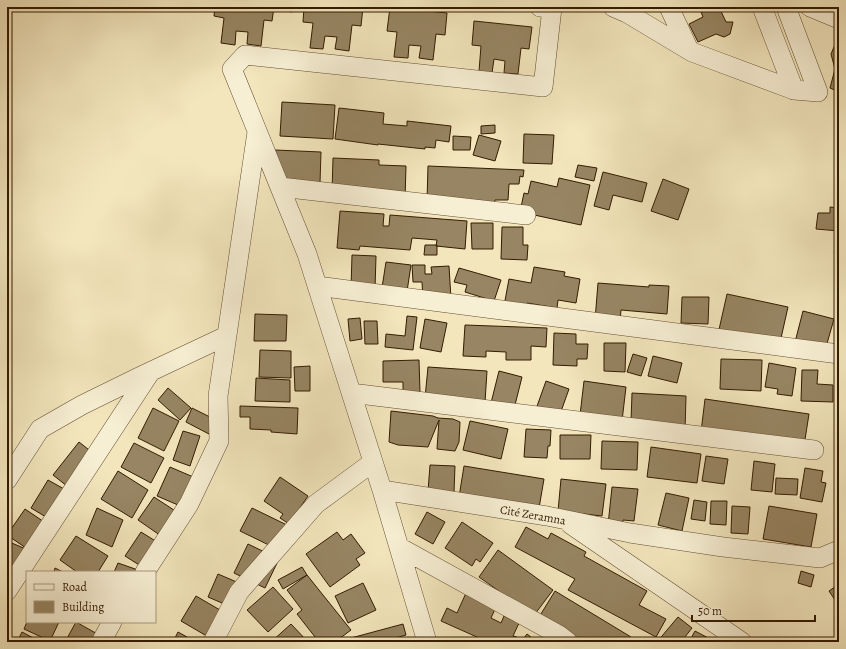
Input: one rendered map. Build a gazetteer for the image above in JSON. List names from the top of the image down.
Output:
{
  "streets": {
    "street": ["Cité Zeramna"]
  },
  "legend": ["Road", "Building"],
  "scale_bar": "50 m"
}
